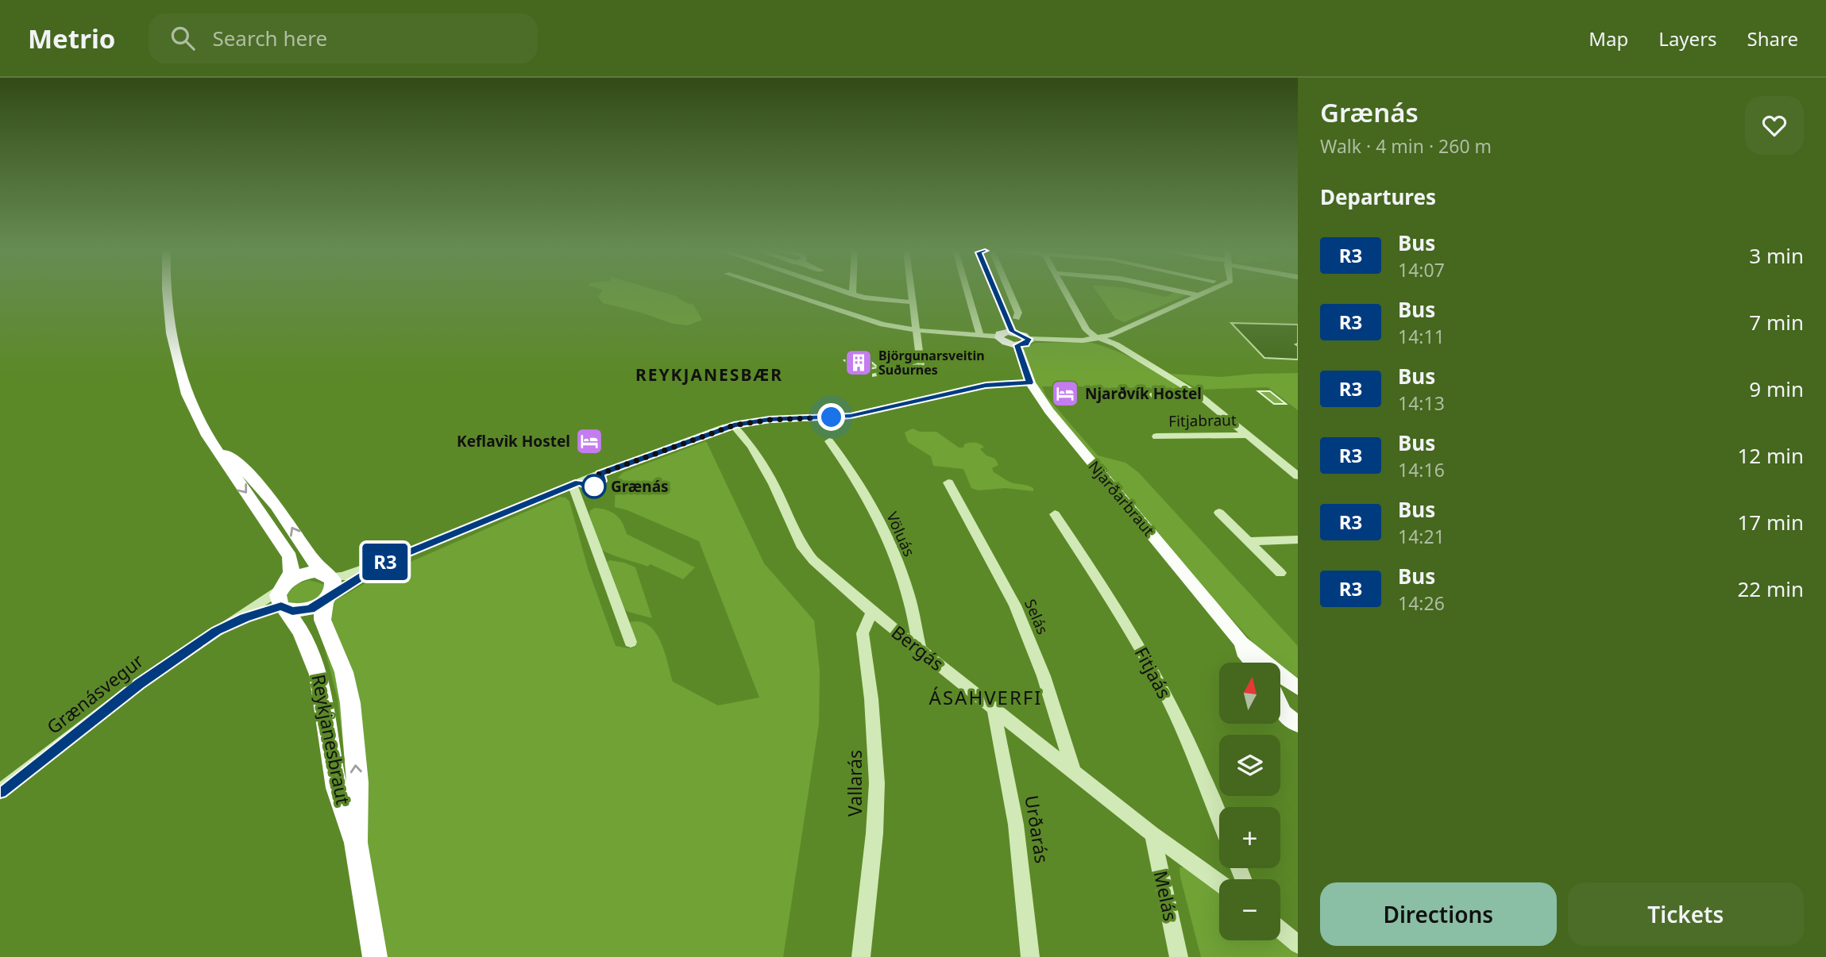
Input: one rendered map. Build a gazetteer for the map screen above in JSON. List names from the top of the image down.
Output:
{
  "streets": {
    "highway": ["Reykjanesbraut"],
    "main road": ["Njarðarbraut"],
    "street": [
      "Fitjabraut",
      "Völuás",
      "Selás",
      "Bergás",
      "Fitjaás",
      "Grænásvegur",
      "Vallarás",
      "Urðarás",
      "Melás"
    ]
  },
  "crossings": [
    ["Völuás", "Bergás"],
    ["Selás", "Bergás"],
    ["Bergás", "Vallarás"],
    ["Bergás", "Urðarás"],
    ["Bergás", "Melás"],
    ["Grænásvegur", "Reykjanesbraut"]
  ],
  "districts": ["REYKJANESBÆR", "ÁSAHVERFI"],
  "places": {
    "building": ["Björgunarsveitin Suðurnes"],
    "hotel": ["Njarðvík Hostel", "Keflavìk Hostel"],
    "other": ["Grænás"]
  },
  "lines": ["bus line R3"],
  "north": "top",
  "page": {
    "header": "Metrio",
    "search": "Search here",
    "nav": ["Map", "Layers", "Share"],
    "on_map": "R3",
    "heading": [
      ["Grænás", "Walk · 4 min · 260 m"],
      "Departures"
    ],
    "list": [
      {
        "mark": "R3",
        "name": "Bus",
        "note": "14:07",
        "value": "3 min"
      },
      {
        "mark": "R3",
        "name": "Bus",
        "note": "14:11",
        "value": "7 min"
      },
      {
        "mark": "R3",
        "name": "Bus",
        "note": "14:13",
        "value": "9 min"
      },
      {
        "mark": "R3",
        "name": "Bus",
        "note": "14:16",
        "value": "12 min"
      },
      {
        "mark": "R3",
        "name": "Bus",
        "note": "14:21",
        "value": "17 min"
      },
      {
        "mark": "R3",
        "name": "Bus",
        "note": "14:26",
        "value": "22 min"
      }
    ],
    "map_buttons": ["+", "−"],
    "buttons": ["Directions", "Tickets"]
  }
}
